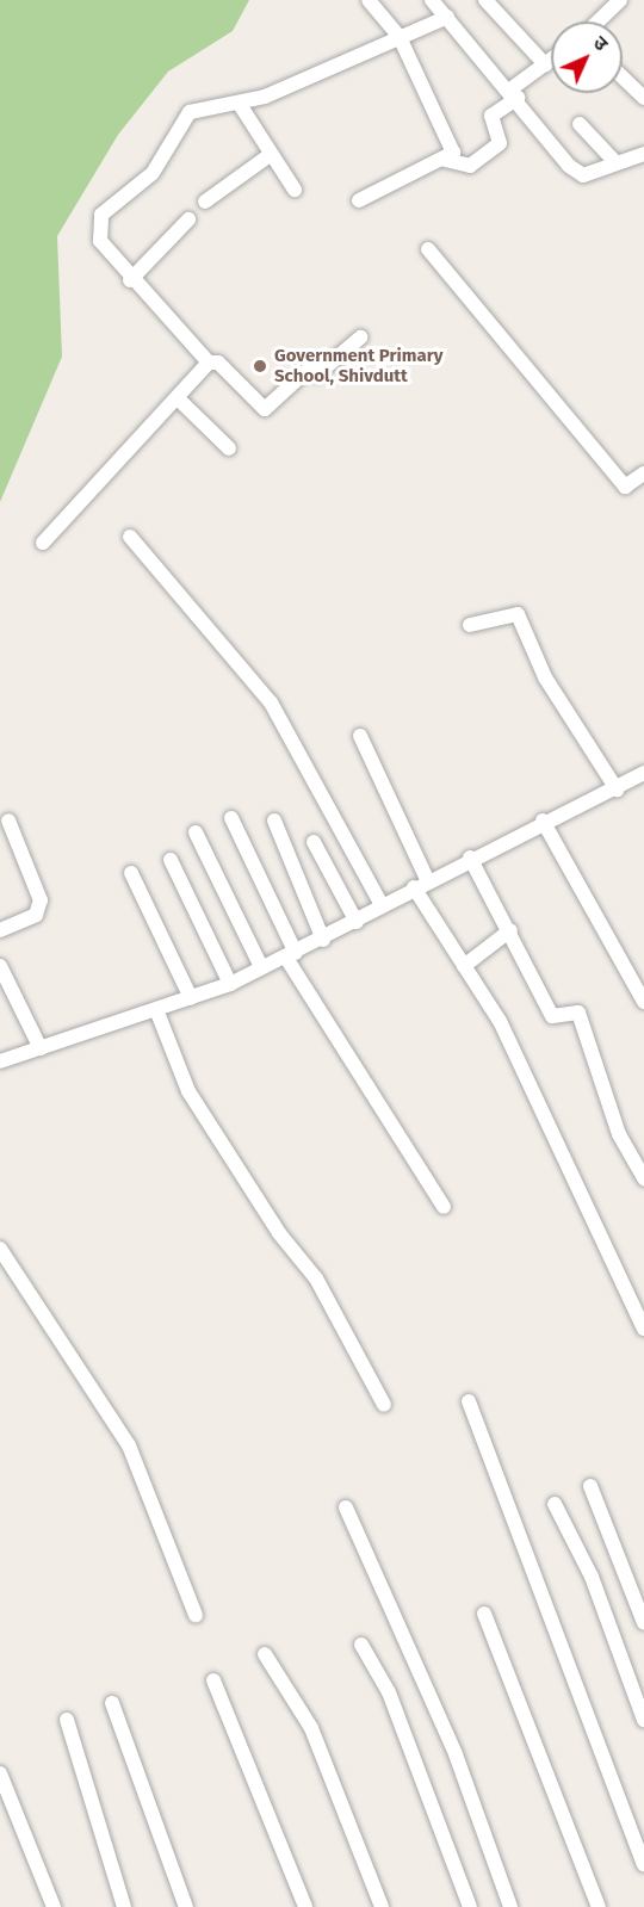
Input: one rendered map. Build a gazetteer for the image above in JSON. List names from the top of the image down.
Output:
{
  "places": ["Government Primary School, Shivdutt"],
  "north": "top right"
}
